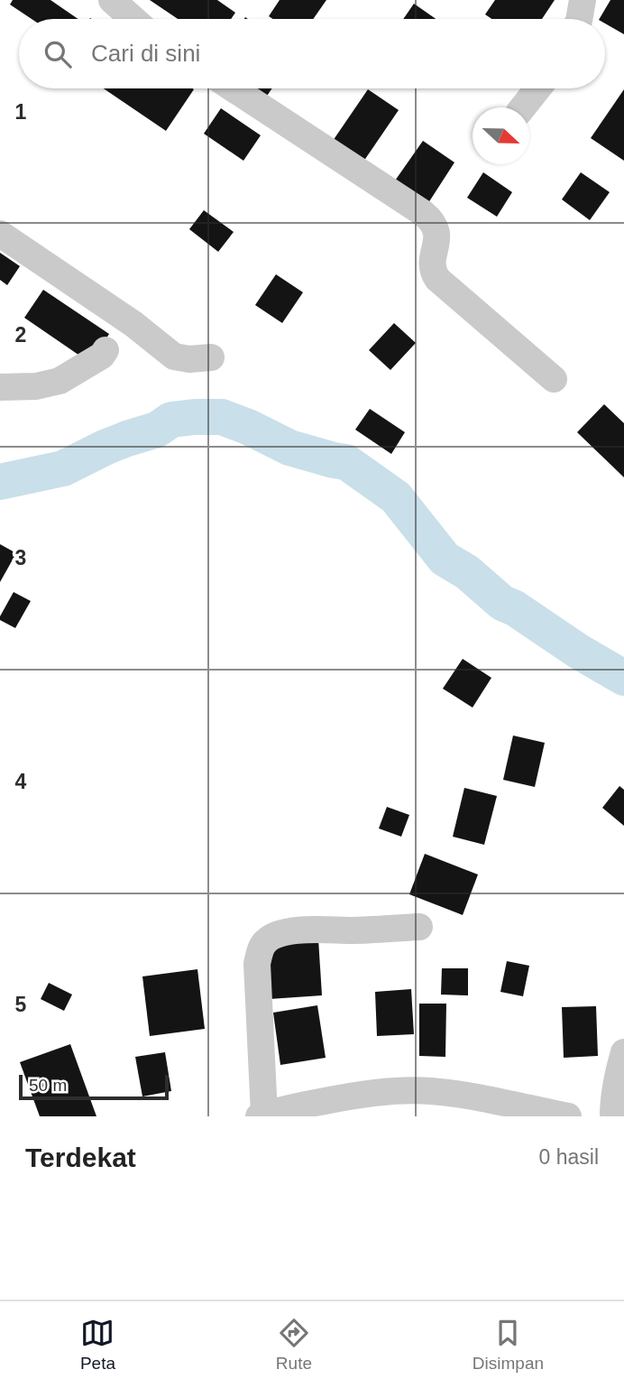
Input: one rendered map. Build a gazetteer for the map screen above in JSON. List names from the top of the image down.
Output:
{
  "scale_bar": "50 m",
  "north": "right",
  "page": {
    "search": "Cari di sini",
    "scale": "50 m",
    "heading": ["Terdekat", "0 hasil"],
    "nav": ["Peta", "Rute", "Disimpan"]
  },
  "grid": {
    "rows": [
      "1",
      "2",
      "3",
      "4",
      "5"
    ]
  }
}
